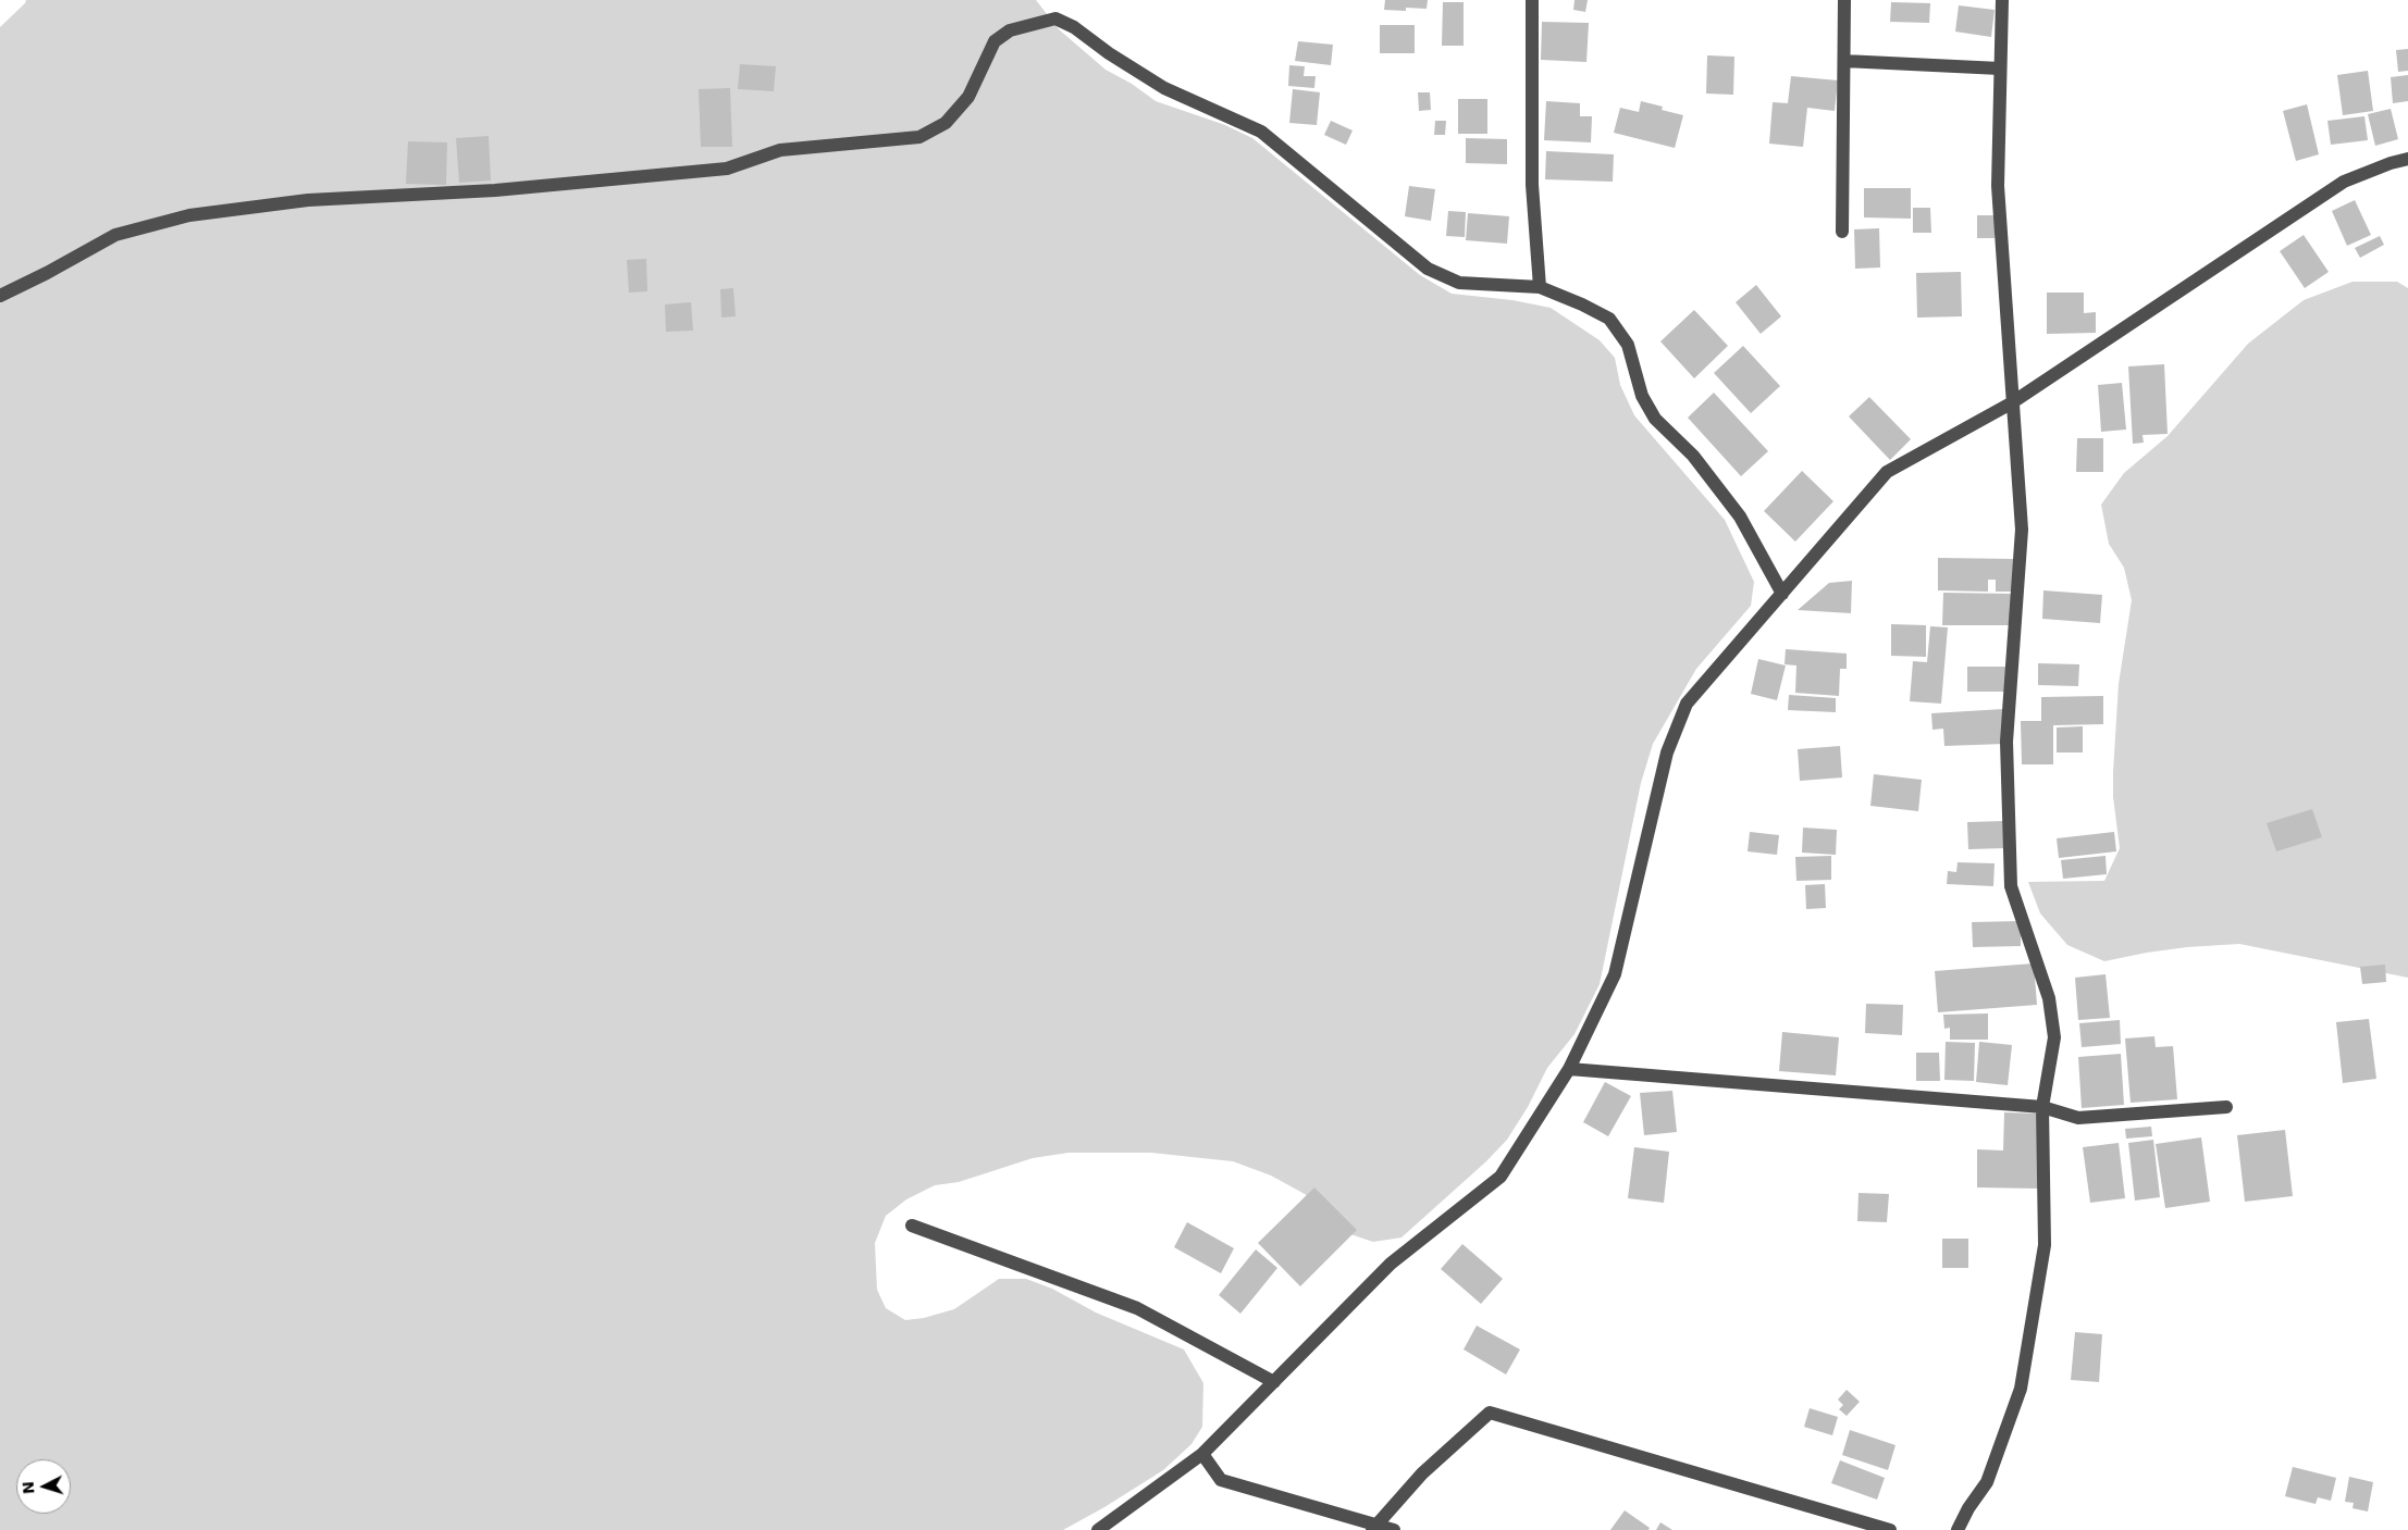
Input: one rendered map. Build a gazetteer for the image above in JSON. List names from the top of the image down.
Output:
{
  "north": "left"
}
